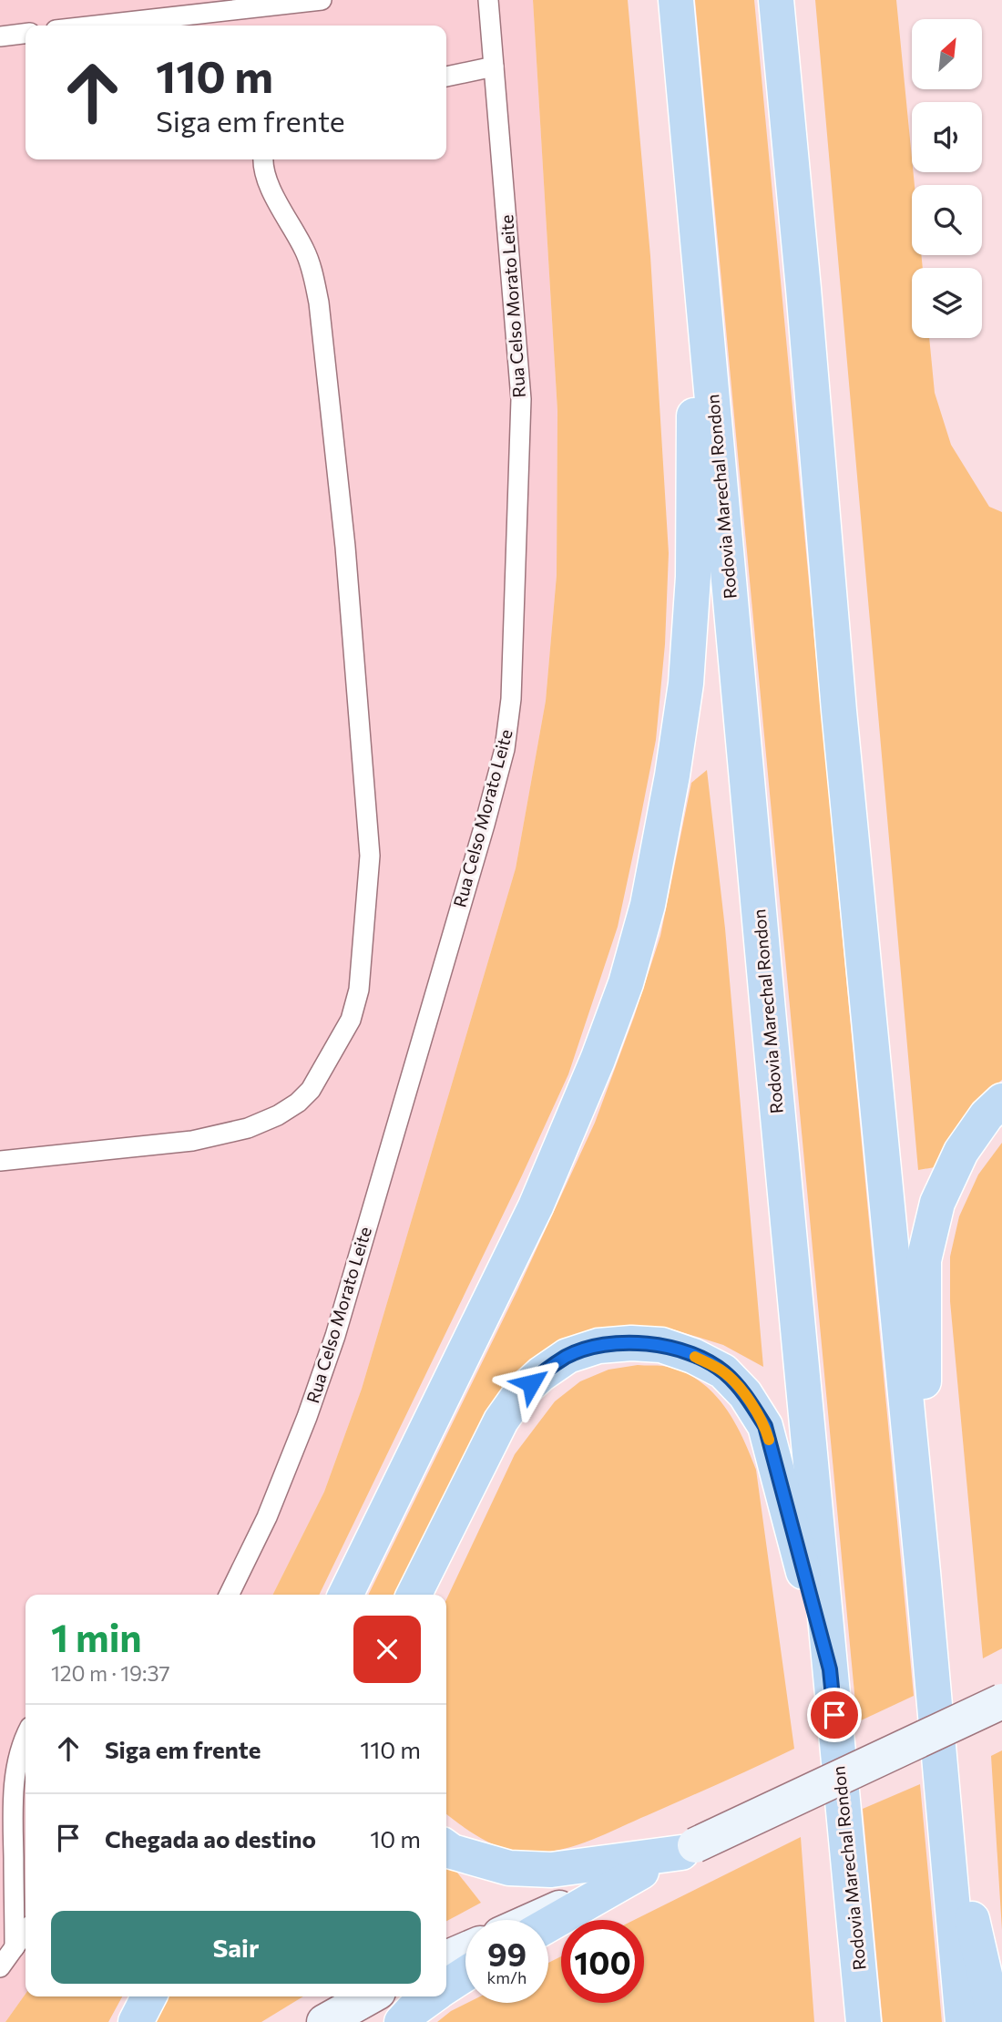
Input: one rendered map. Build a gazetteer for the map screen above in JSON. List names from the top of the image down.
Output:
{
  "streets": {
    "highway": ["Rodovia Marechal Rondon"],
    "lane": ["Rua Celso Morato Leite"]
  },
  "north": "top right",
  "page": {
    "turn": ["110 m", "Siga em frente"],
    "heading": ["1 min", "120 m · 19:37"],
    "list": [
      {
        "name": "Siga em frente",
        "value": "110 m"
      },
      {
        "name": "Chegada ao destino",
        "value": "10 m"
      }
    ],
    "buttons": "Sair",
    "speed": "99 km/h",
    "limit": "100"
  }
}
